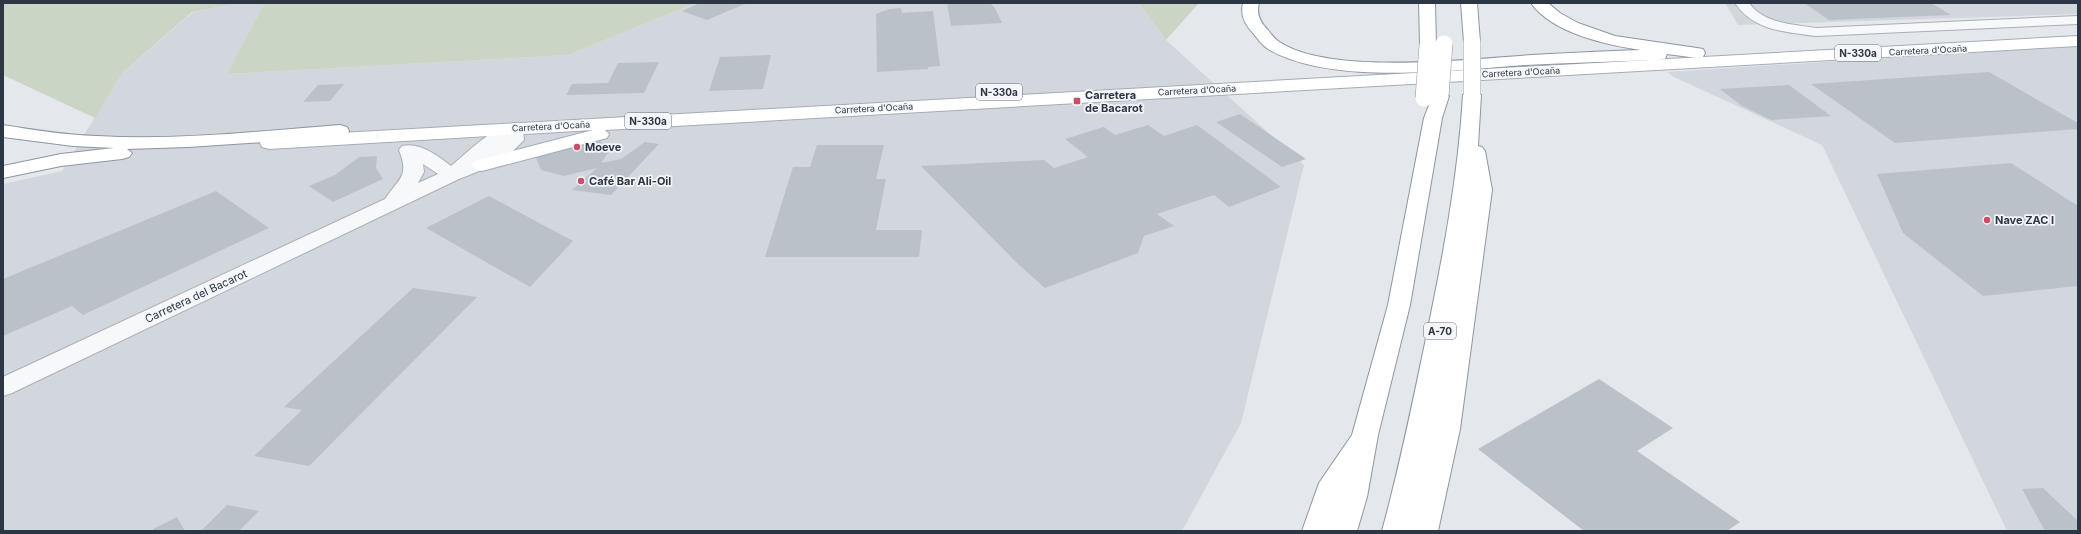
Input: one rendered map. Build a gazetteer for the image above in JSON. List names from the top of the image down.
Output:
{
  "streets": {
    "main road": ["Carretera d'Ocaña", "N-330a", "A-70"],
    "street": ["Carretera del Bacarot"]
  },
  "crossings": [
    ["Carretera d'Ocaña", "Carretera del Bacarot"]
  ],
  "places": {
    "transit": ["Carretera de Bacarot"],
    "other": ["Moeve", "Café Bar Ali-Oil", "Nave ZAC I"]
  }
}
